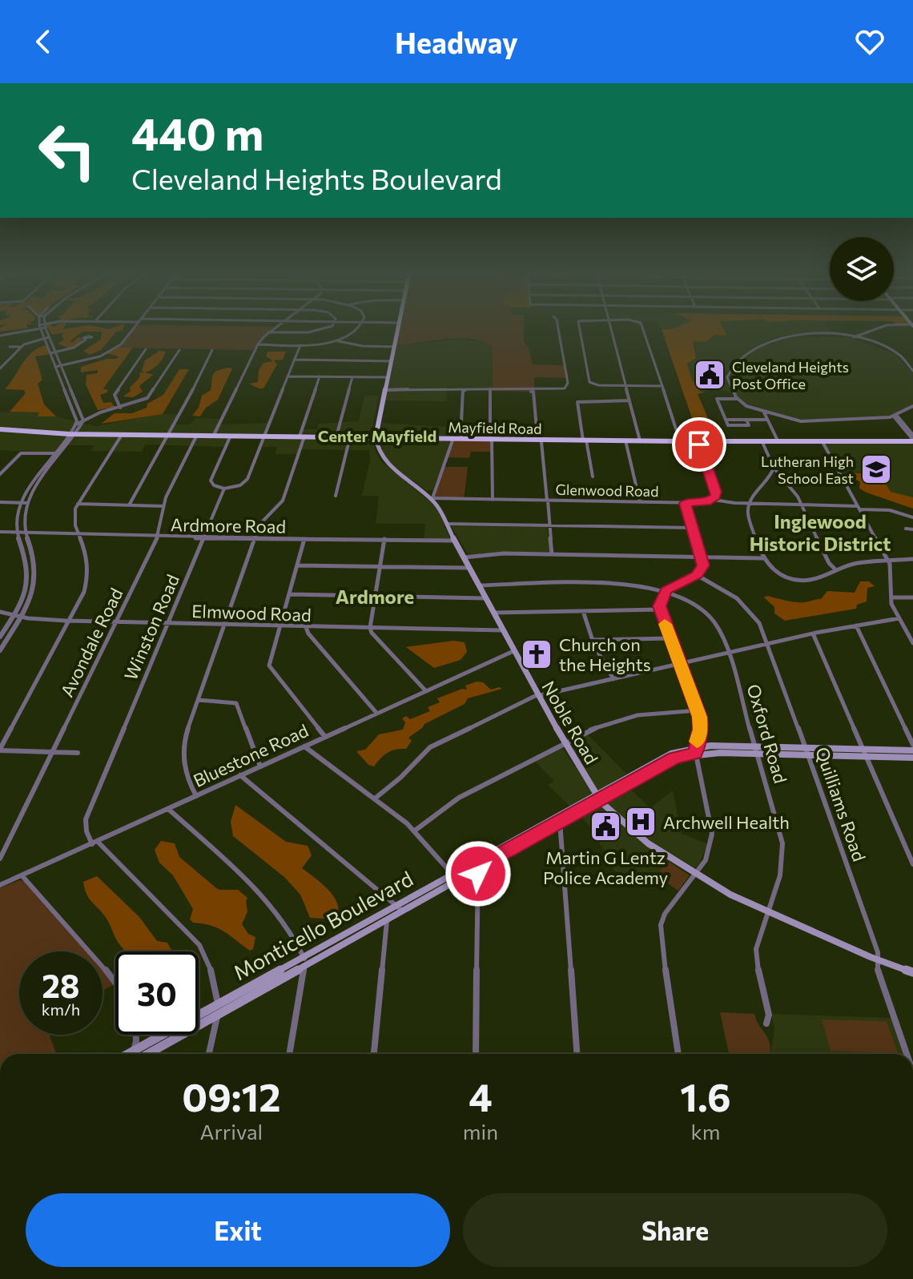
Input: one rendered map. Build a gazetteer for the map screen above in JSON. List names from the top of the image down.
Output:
{
  "streets": {
    "main road": ["Mayfield Road", "Noble Road", "Monticello Boulevard"],
    "street": [
      "Glenwood Road",
      "Ardmore Road",
      "Elmwood Road",
      "Winston Road",
      "Avondale Road",
      "Oxford Road",
      "Bluestone Road",
      "Quilliams Road"
    ]
  },
  "crossings": [
    ["Mayfield Road", "Avondale Road"],
    ["Glenwood Road", "Noble Road"],
    ["Ardmore Road", "Winston Road"],
    ["Ardmore Road", "Avondale Road"],
    ["Ardmore Road", "Noble Road"],
    ["Elmwood Road", "Winston Road"],
    ["Elmwood Road", "Avondale Road"],
    ["Elmwood Road", "Noble Road"],
    ["Winston Road", "Bluestone Road"],
    ["Noble Road", "Oxford Road"],
    ["Noble Road", "Bluestone Road"],
    ["Noble Road", "Quilliams Road"],
    ["Noble Road", "Monticello Boulevard"],
    ["Oxford Road", "Monticello Boulevard"],
    ["Quilliams Road", "Monticello Boulevard"]
  ],
  "districts": ["Center Mayfield", "Inglewood Historic District", "Ardmore"],
  "places": {
    "public building": ["Cleveland Heights Post Office", "Martin G Lentz Police Academy"],
    "school or university": ["Lutheran High School East"],
    "church": ["Church on the Heights"],
    "hospital": ["Archwell Health"]
  },
  "page": {
    "header": "Headway",
    "turn": ["440 m", "Cleveland Heights Boulevard"],
    "speed": "28 km/h",
    "limit": "30",
    "eta": [
      "09:12",
      "Arrival",
      "4",
      "min",
      "1.6",
      "km"
    ],
    "buttons": ["Exit", "Share"]
  }
}
